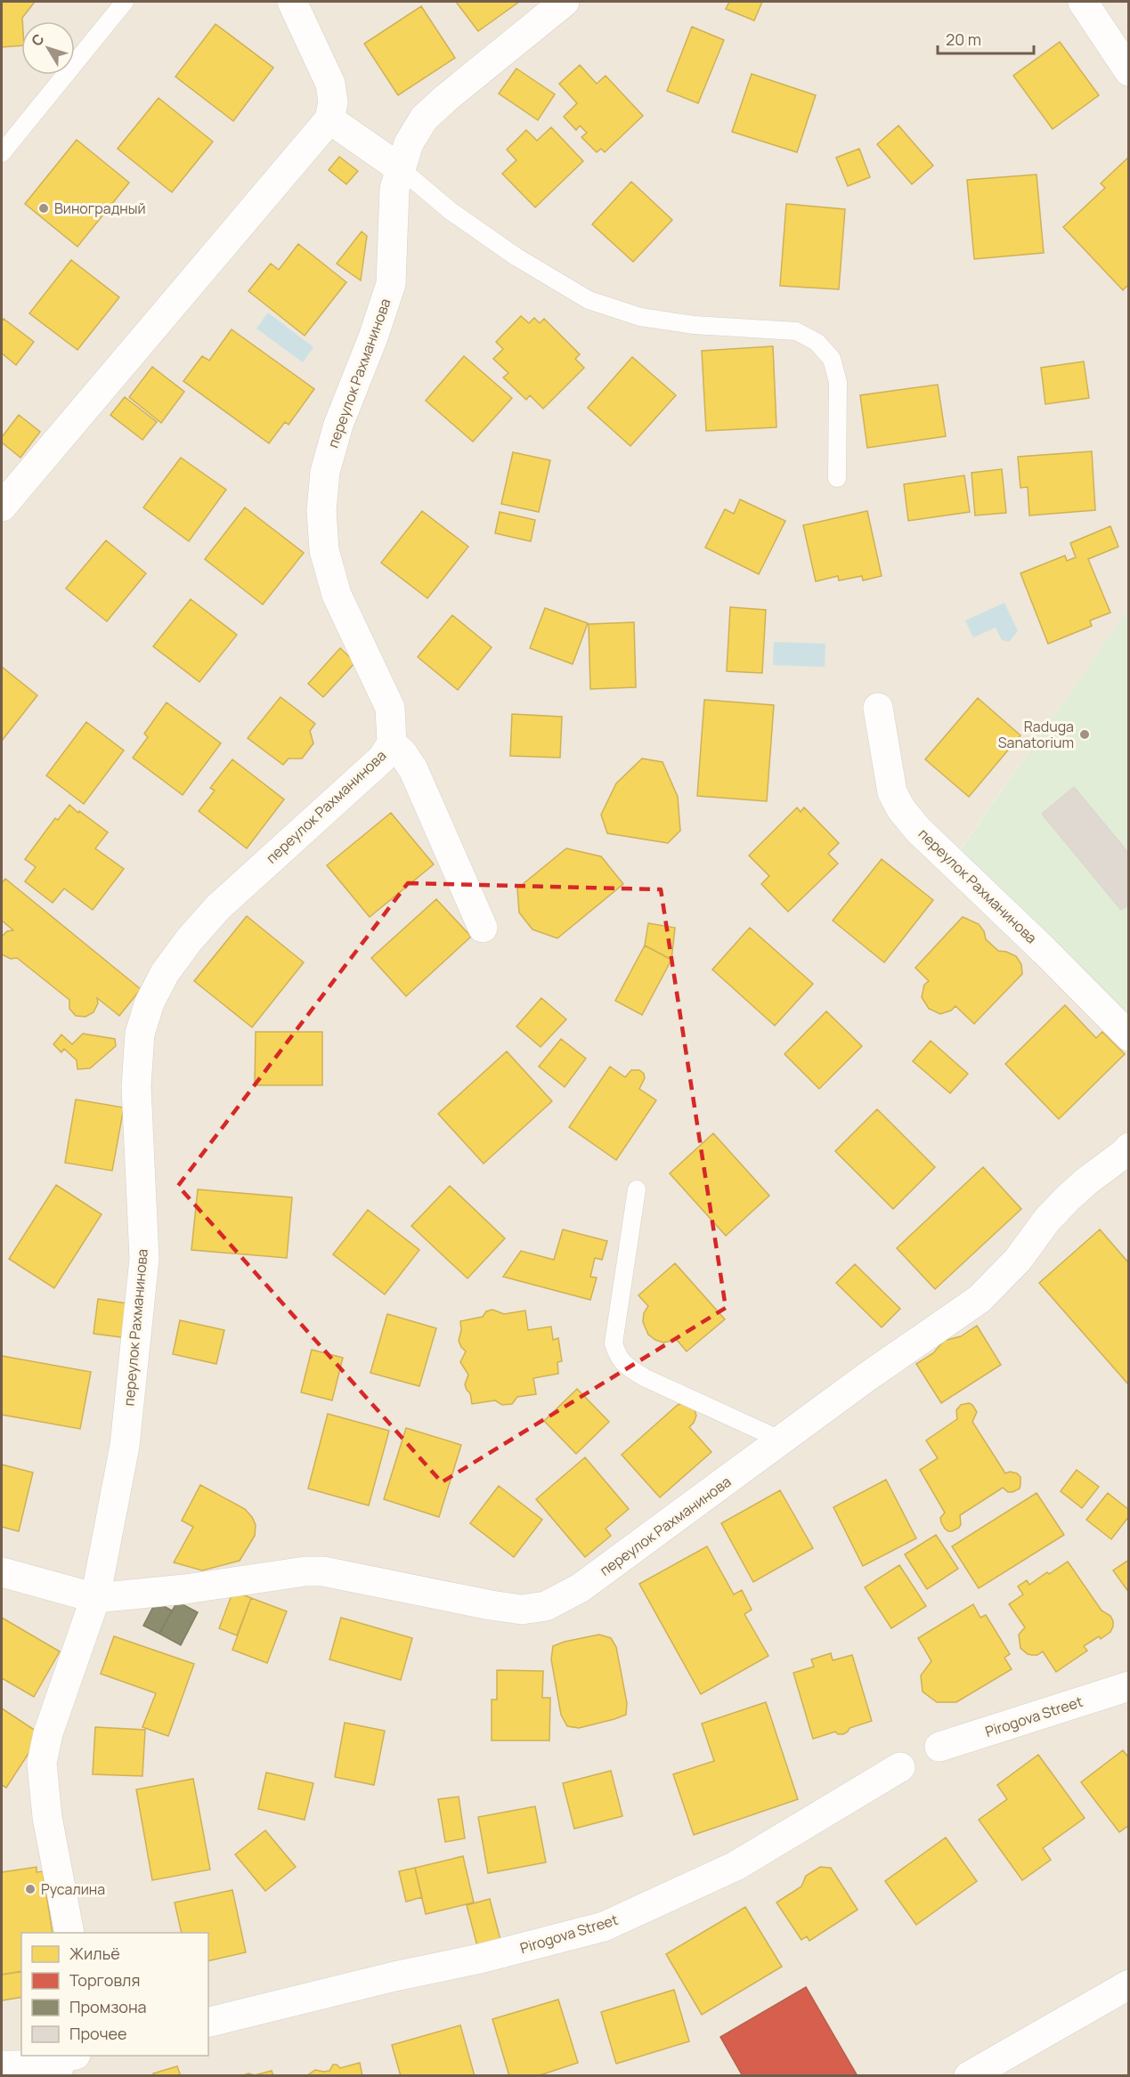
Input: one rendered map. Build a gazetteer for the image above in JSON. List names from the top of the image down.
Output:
{
  "streets": {
    "street": ["переулок Рахманинова", "Pirogova Street"]
  },
  "places": ["Виноградный", "Raduga Sanatorium", "Русалина"],
  "legend": [
    "Жильё",
    "Торговля",
    "Промзона",
    "Прочее"
  ],
  "scale_bar": "20 m",
  "north": "top left"
}
